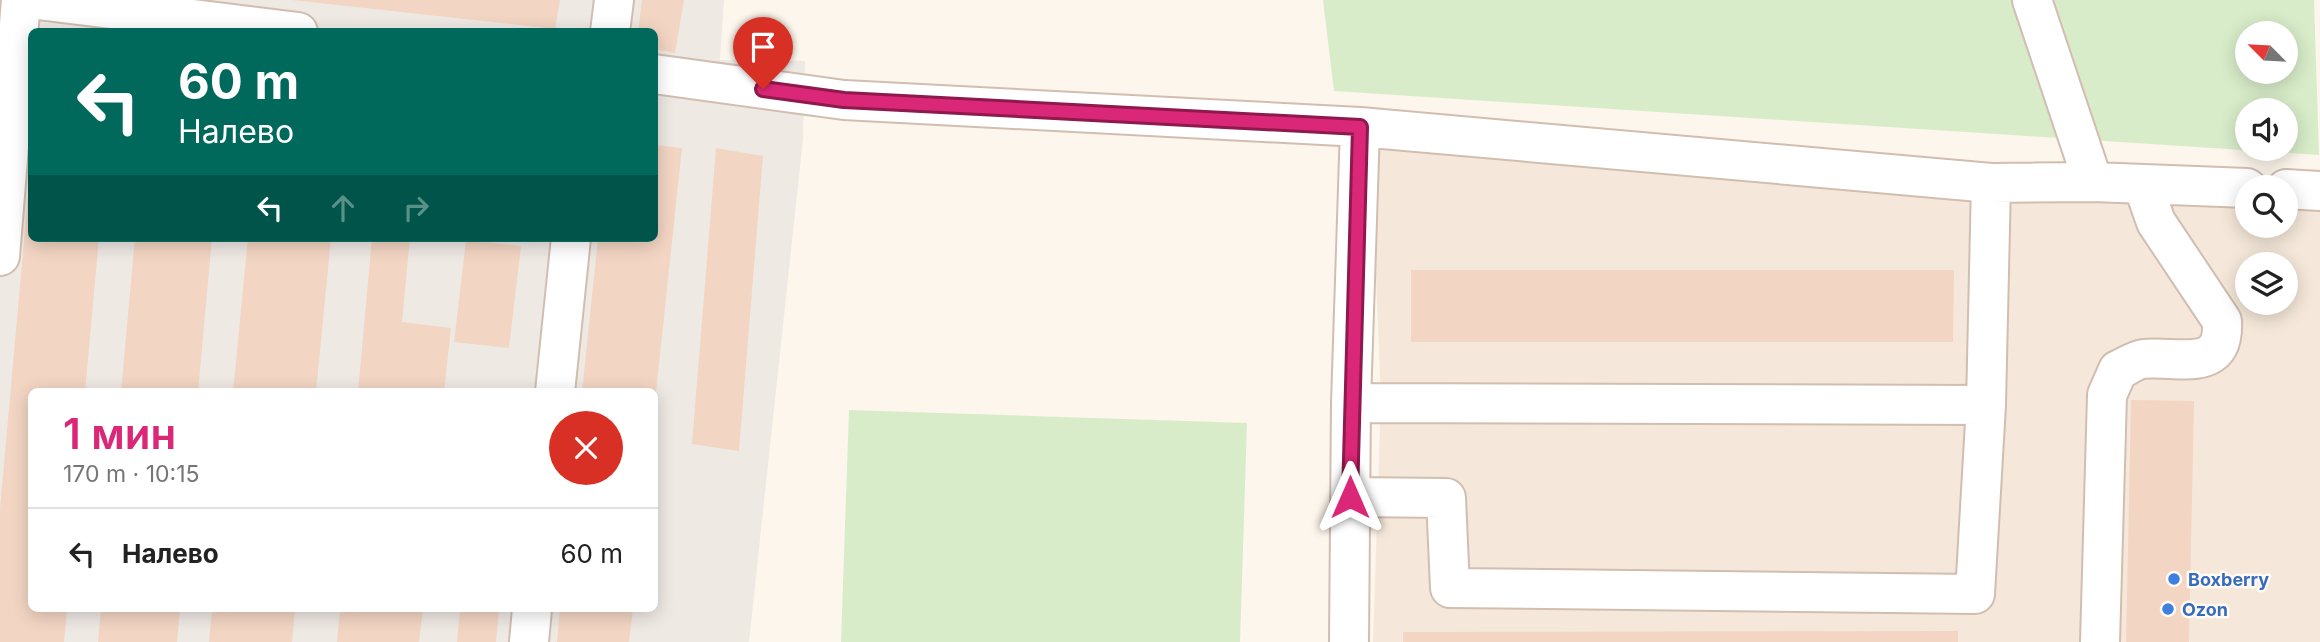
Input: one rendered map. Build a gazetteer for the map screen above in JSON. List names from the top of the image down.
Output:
{
  "places": ["Boxberry", "Ozon"],
  "north": "top left",
  "page": {
    "turn": ["60 m", "Налево"],
    "heading": ["1 мин", "170 m · 10:15"],
    "list": [
      {
        "name": "Налево",
        "value": "60 m"
      }
    ]
  }
}
